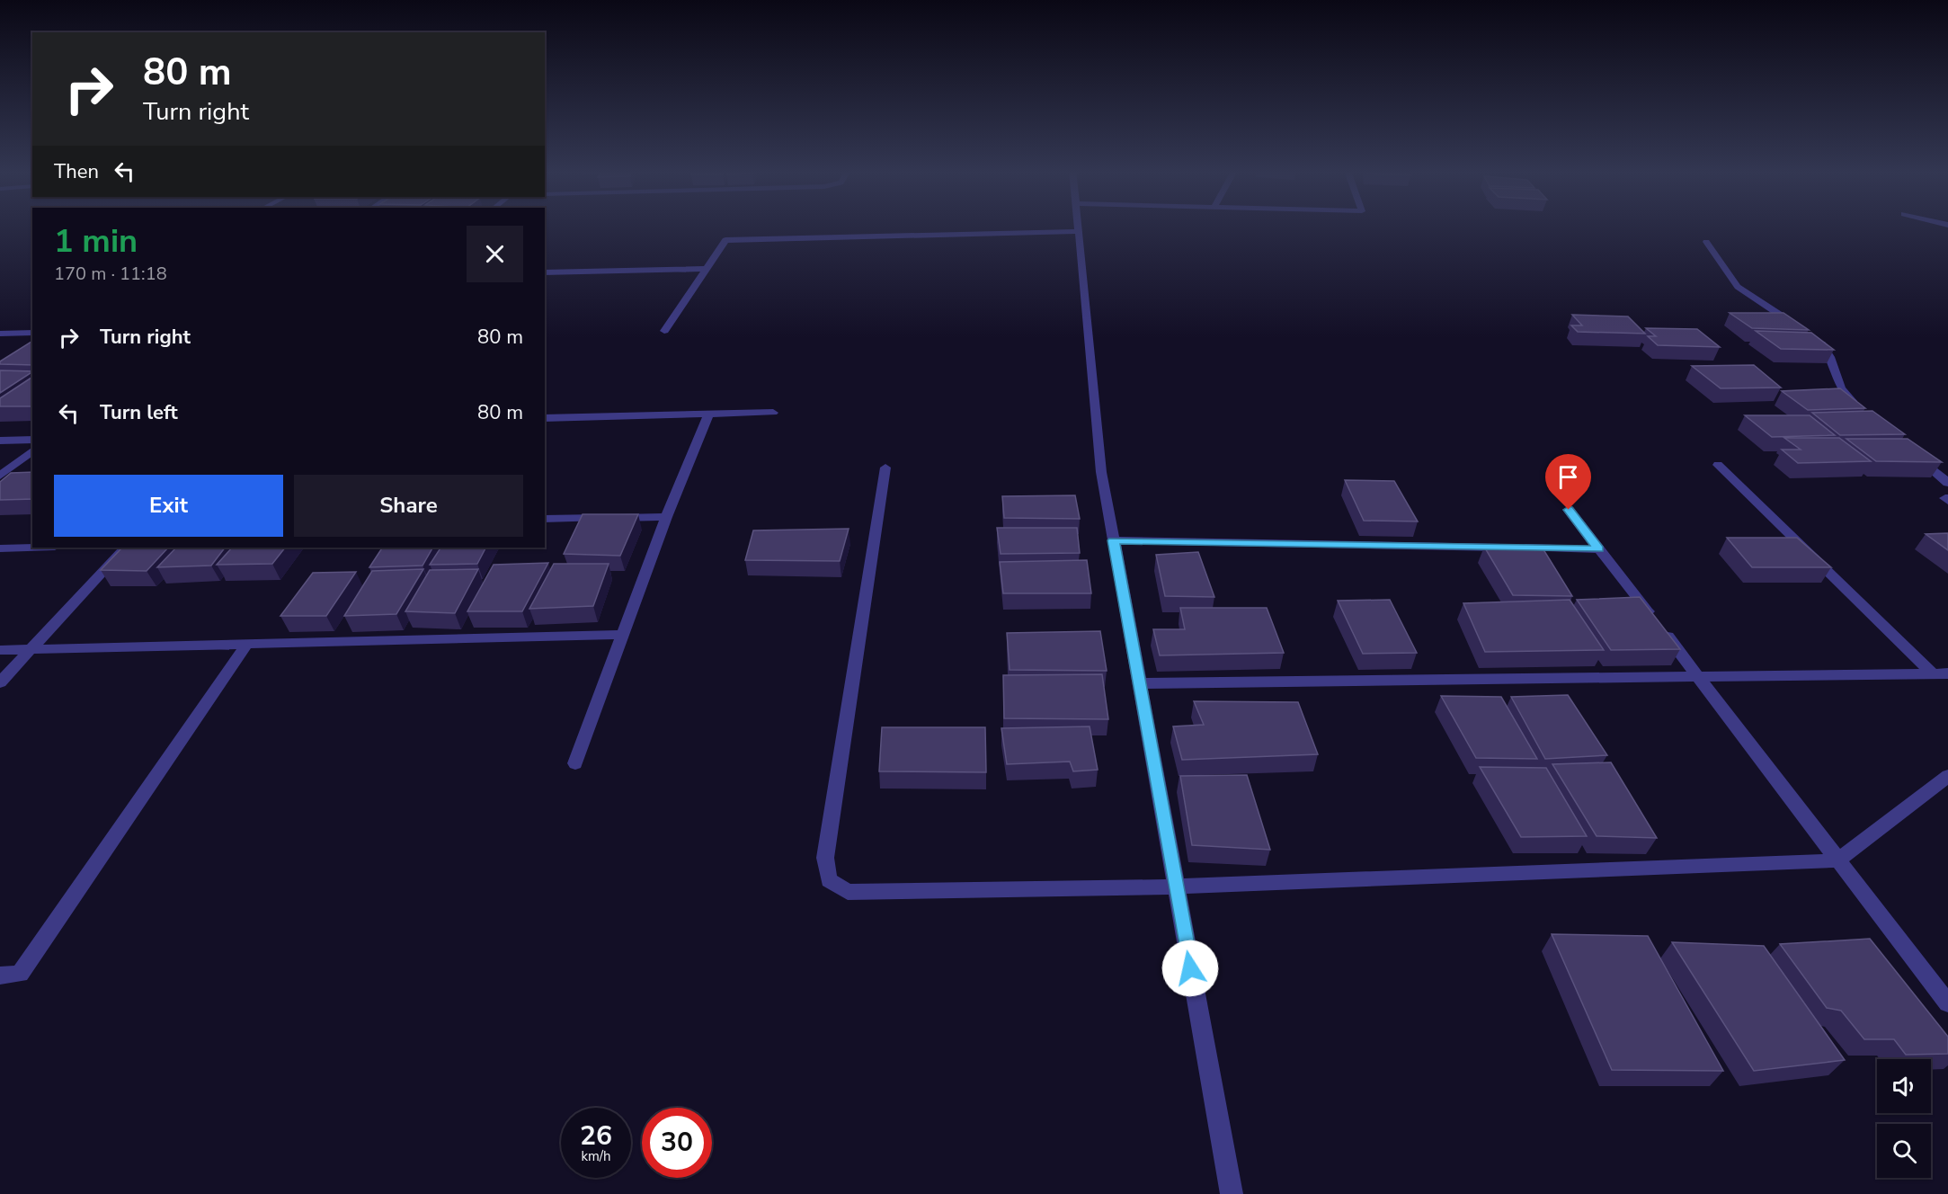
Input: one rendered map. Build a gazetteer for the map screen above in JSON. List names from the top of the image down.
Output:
{
  "page": {
    "turn": ["80 m", "Turn right"],
    "then": "Then",
    "heading": ["1 min", "170 m · 11:18"],
    "list": [
      {
        "name": "Turn right",
        "value": "80 m"
      },
      {
        "name": "Turn left",
        "value": "80 m"
      }
    ],
    "buttons": ["Exit", "Share"],
    "speed": "26 km/h",
    "limit": "30"
  }
}
